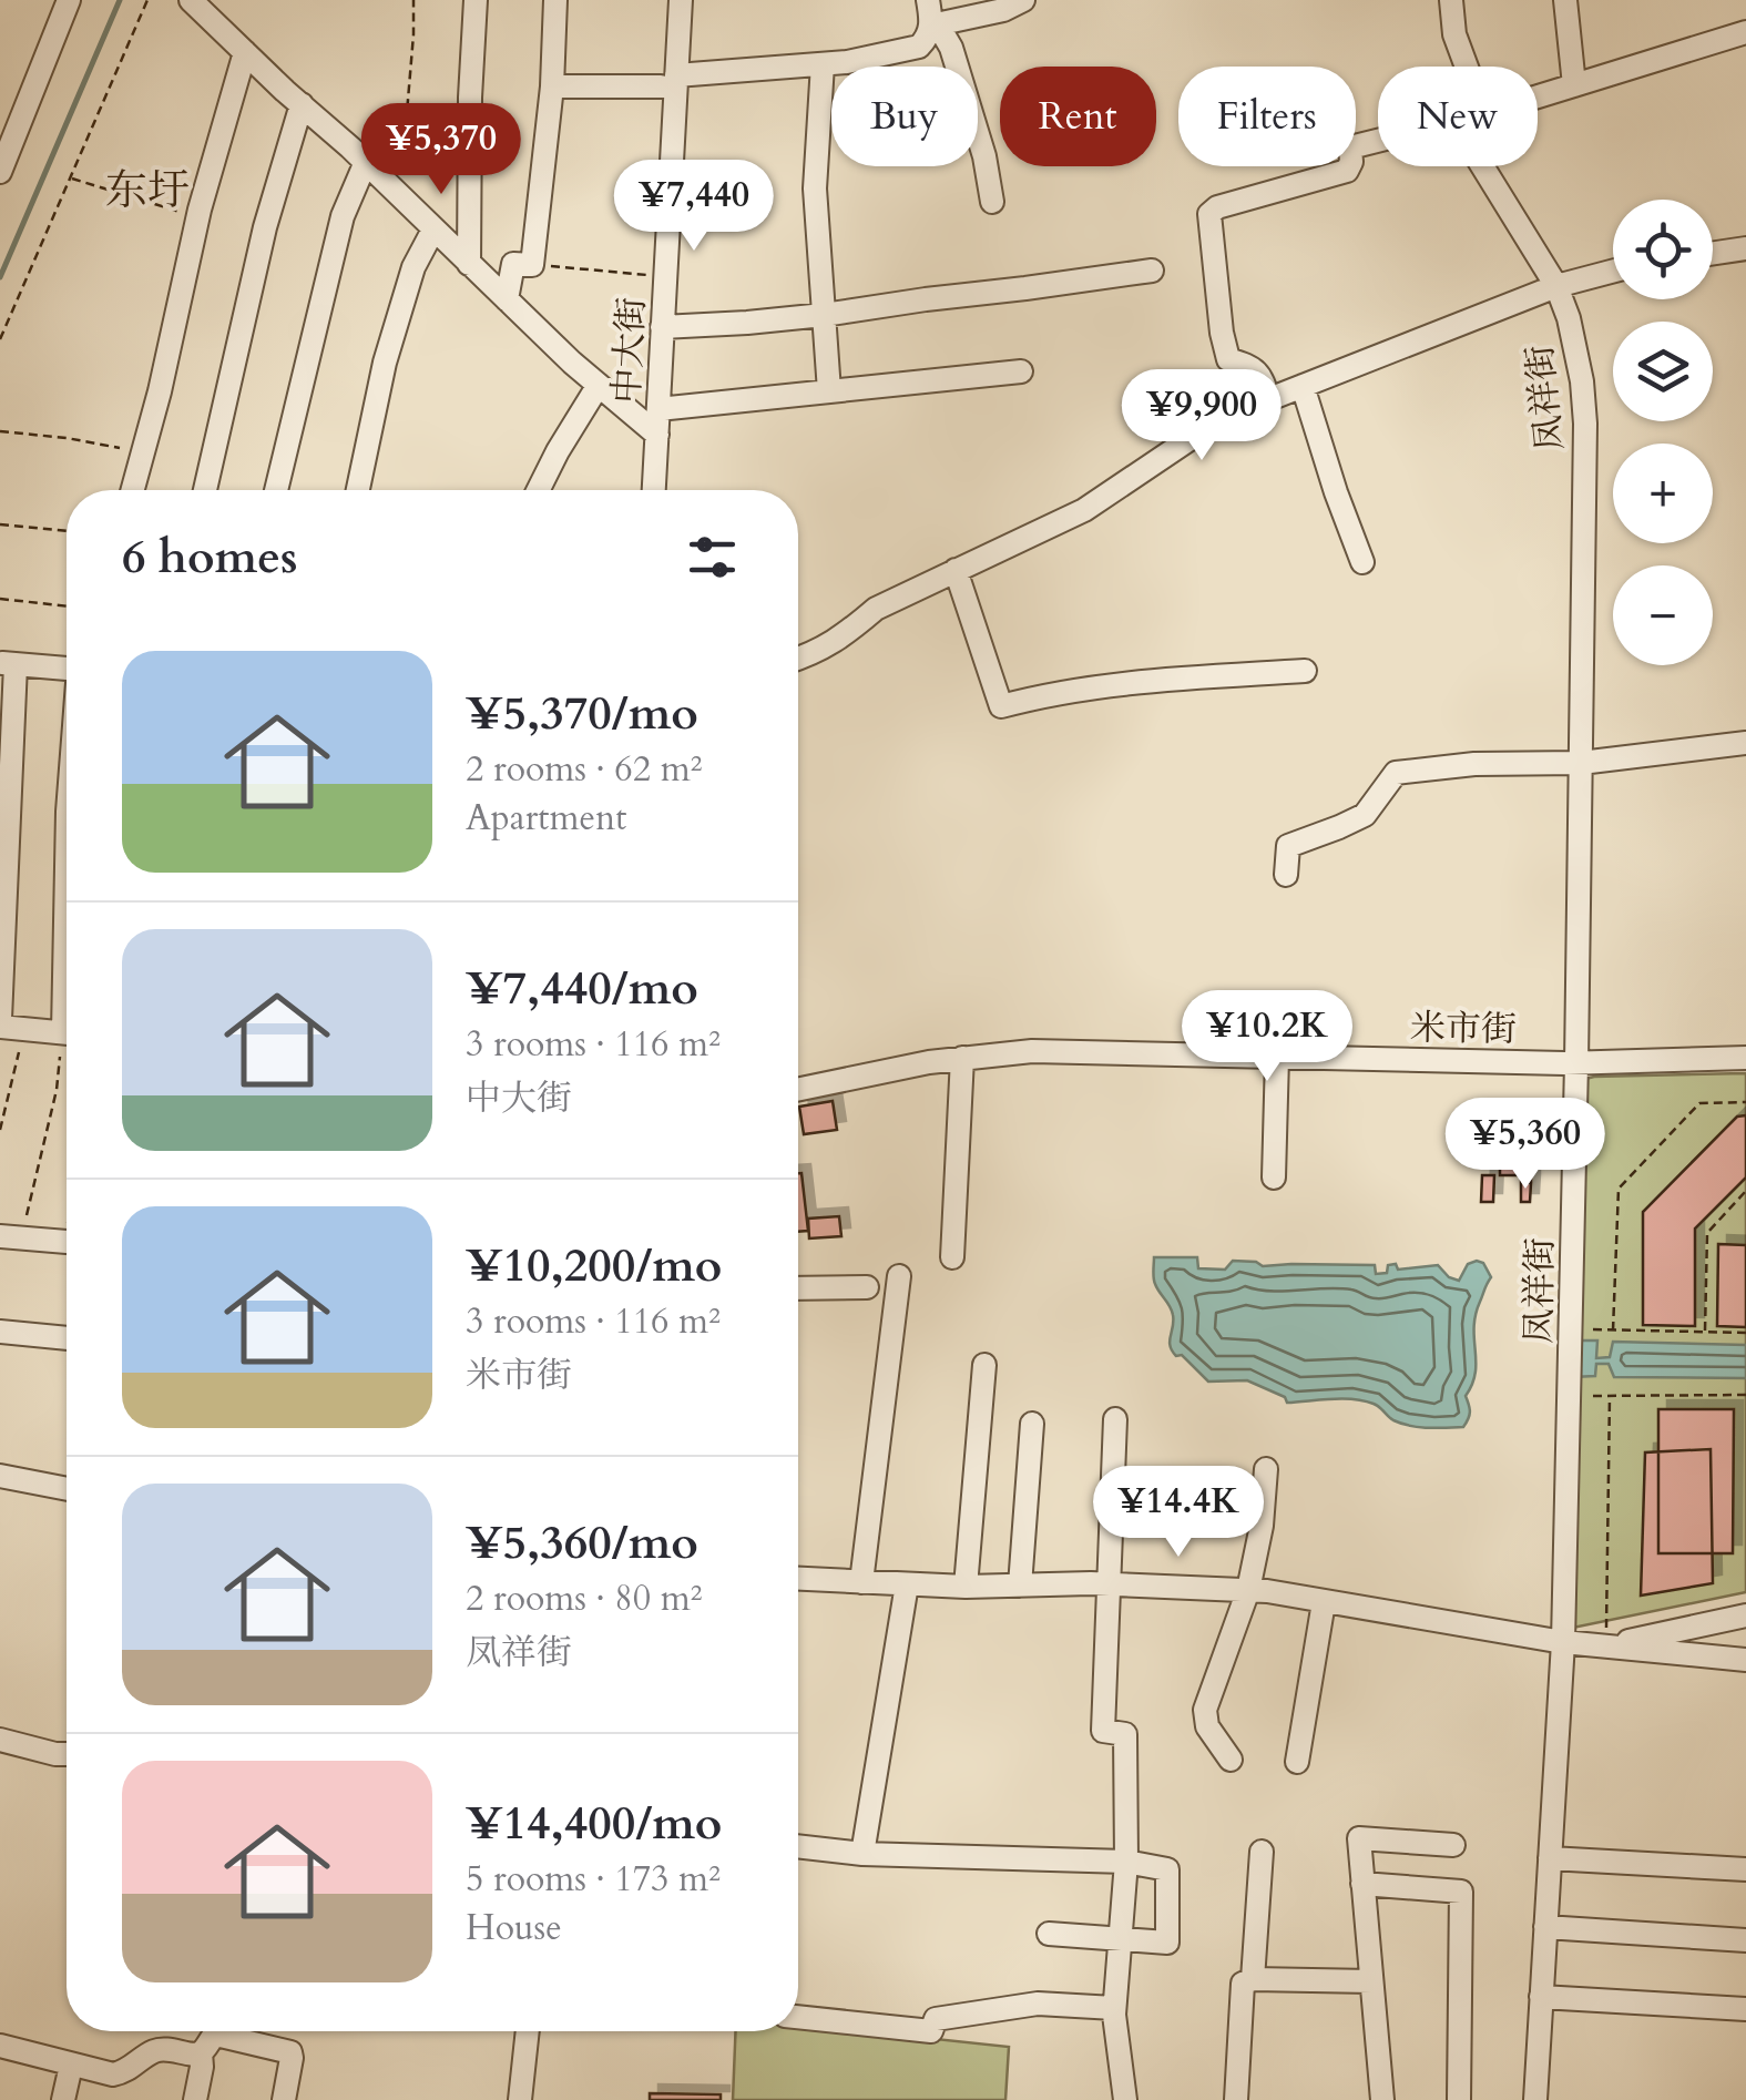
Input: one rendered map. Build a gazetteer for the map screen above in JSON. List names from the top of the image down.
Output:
{
  "streets": {
    "street": ["中大街", "凤祥街", "米市街"]
  },
  "crossings": [
    ["凤祥街", "米市街"]
  ],
  "districts": ["东圩"],
  "page": {
    "chip": [
      "Buy",
      "Rent",
      "Filters",
      "New"
    ],
    "price": [
      "¥5,370",
      "¥7,440",
      "¥9,900",
      "¥10.2K",
      "¥5,360",
      "¥14.4K"
    ],
    "map_buttons": ["+", "−"],
    "heading": "6 homes",
    "list": [
      {
        "name": "¥5,370/mo",
        "note": "2 rooms · 62 m² · Apartment"
      },
      {
        "name": "¥7,440/mo",
        "note": "3 rooms · 116 m² · 中大街"
      },
      {
        "name": "¥10,200/mo",
        "note": "3 rooms · 116 m² · 米市街"
      },
      {
        "name": "¥5,360/mo",
        "note": "2 rooms · 80 m² · 凤祥街"
      },
      {
        "name": "¥14,400/mo",
        "note": "5 rooms · 173 m² · House"
      }
    ]
  }
}
